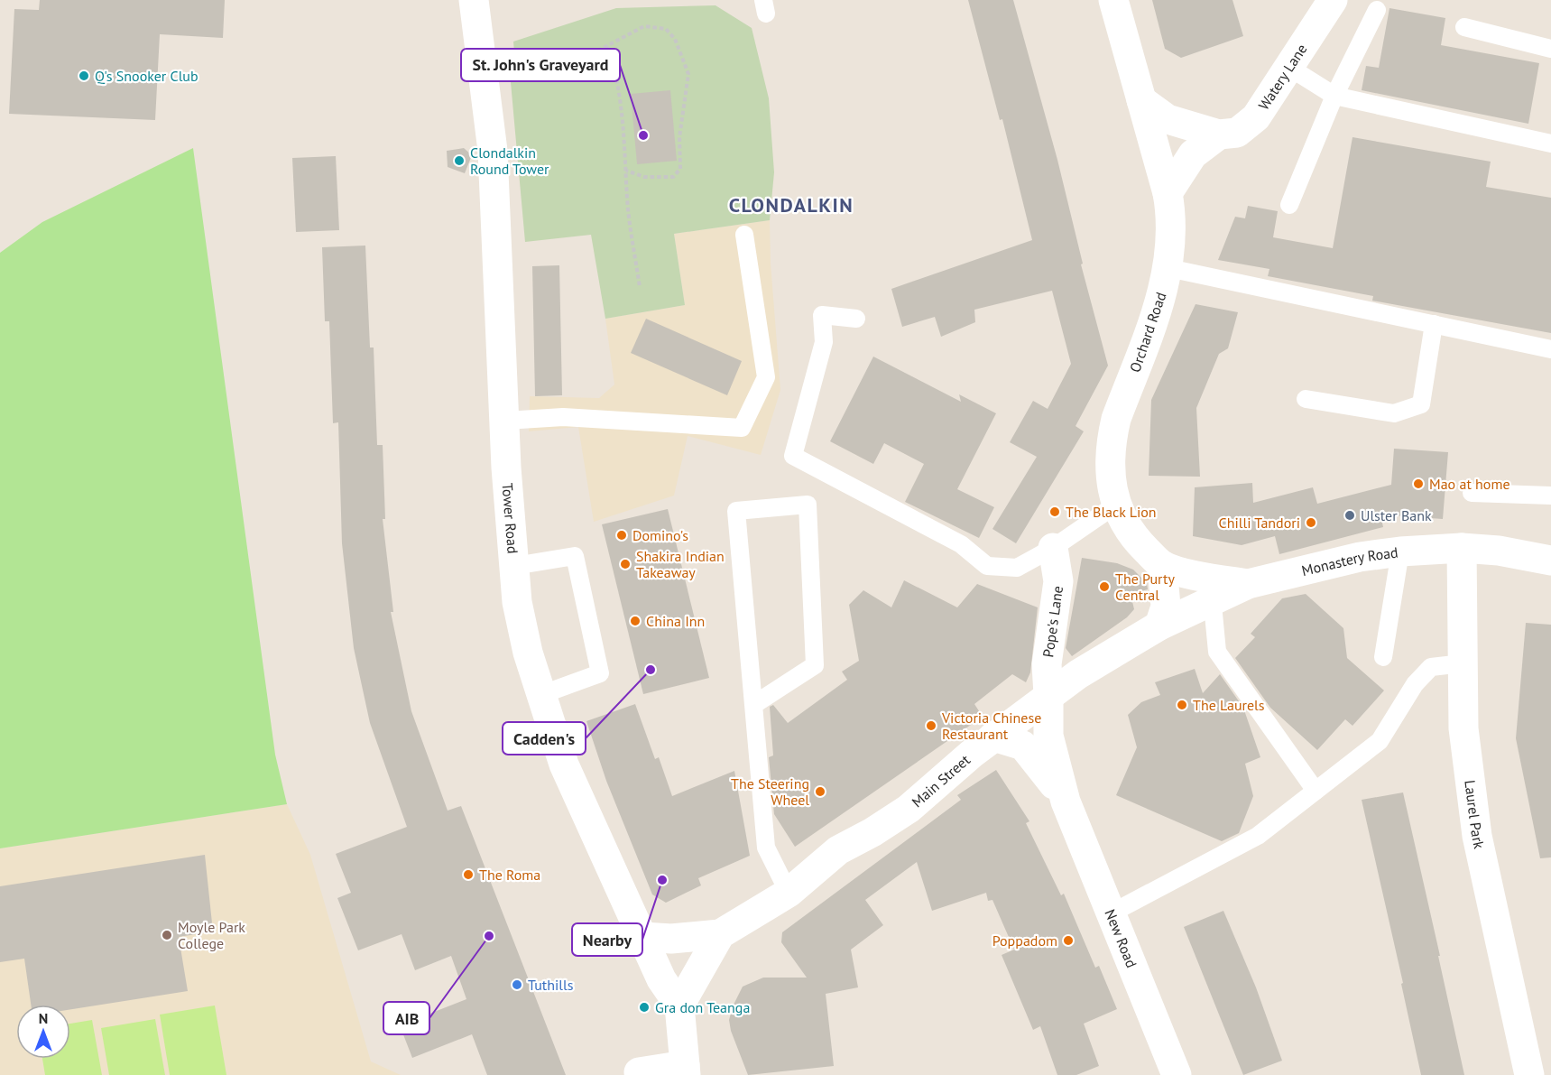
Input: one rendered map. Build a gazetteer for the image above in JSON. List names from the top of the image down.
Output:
{
  "streets": {
    "street": [
      "Watery Lane",
      "Orchard Road",
      "Tower Road",
      "Monastery Road",
      "Pope's Lane",
      "Main Street",
      "Laurel Park",
      "New Road"
    ]
  },
  "crossings": [
    ["Watery Lane", "Orchard Road"],
    ["Orchard Road", "Monastery Road"],
    ["Tower Road", "Main Street"],
    ["Monastery Road", "Laurel Park"],
    ["Pope's Lane", "Main Street"],
    ["Pope's Lane", "New Road"],
    ["Main Street", "New Road"]
  ],
  "districts": ["CLONDALKIN"],
  "places": [
    "Q's Snooker Club",
    "St. John's Graveyard",
    "Clondalkin Round Tower",
    "Mao at home",
    "The Black Lion",
    "Ulster Bank",
    "Chilli Tandori",
    "Domino's",
    "Shakira Indian Takeaway",
    "The Purty Central",
    "China Inn",
    "Cadden's",
    "The Laurels",
    "Victoria Chinese Restaurant",
    "The Steering Wheel",
    "The Roma",
    "Nearby",
    "Moyle Park College",
    "AIB",
    "Poppadom",
    "Tuthills",
    "Gra don Teanga"
  ],
  "north": "top"
}
